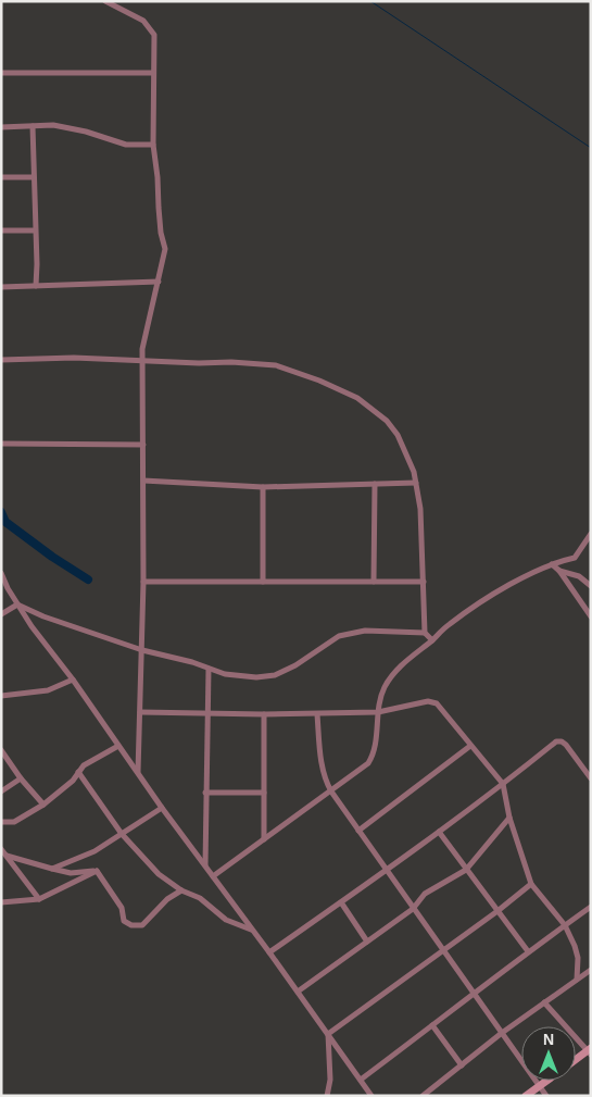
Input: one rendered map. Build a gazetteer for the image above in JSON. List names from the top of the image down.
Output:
{
  "north": "top"
}
